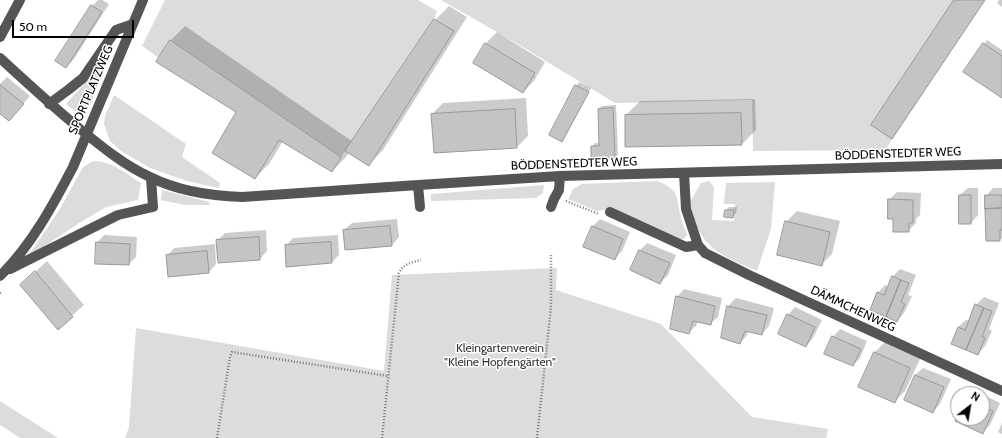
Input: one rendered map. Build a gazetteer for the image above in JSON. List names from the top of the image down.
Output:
{
  "streets": {
    "street": ["SPORTPLATZWEG", "BÖDDENSTEDTER WEG", "DÄMMCHENWEG"]
  },
  "crossings": [
    ["SPORTPLATZWEG", "BÖDDENSTEDTER WEG"]
  ],
  "parks": ["Kleingartenverein \"Kleine Hopfengärten\""],
  "scale_bar": "50 m",
  "north": "top right"
}
